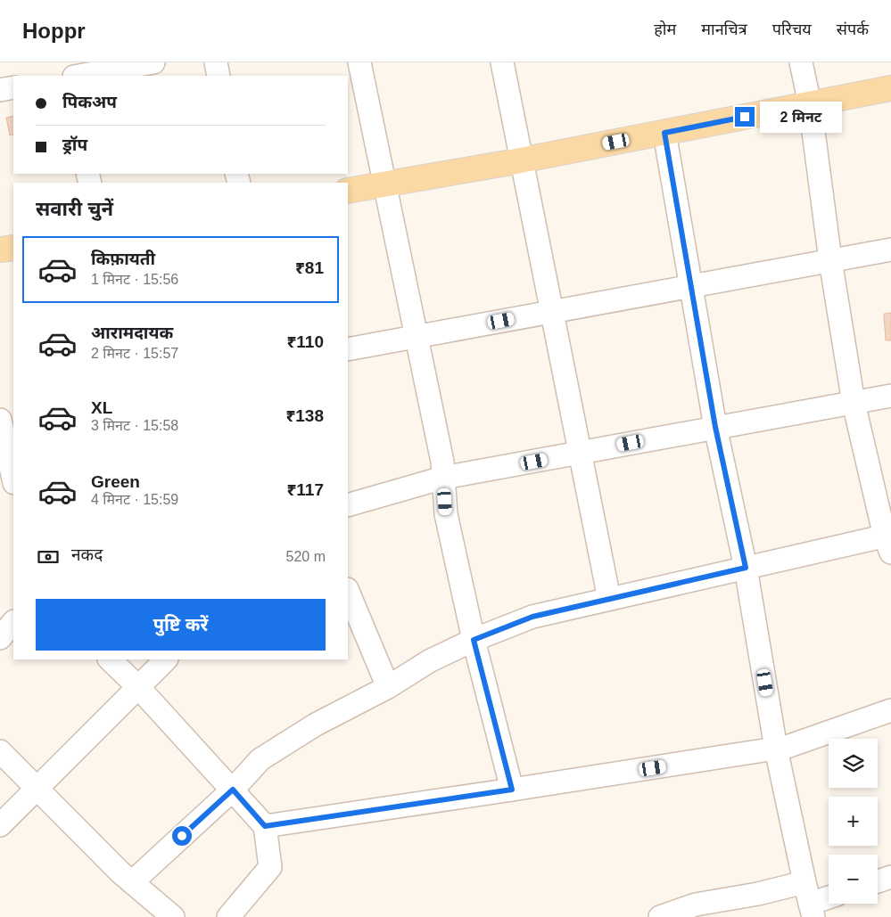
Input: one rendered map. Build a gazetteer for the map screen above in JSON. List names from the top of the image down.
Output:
{
  "page": {
    "header": "Hoppr",
    "nav": [
      "होम",
      "मानचित्र",
      "परिचय",
      "संपर्क"
    ],
    "banner": ["पिकअप", "ड्रॉप"],
    "bubble": "2 मिनट",
    "heading": "सवारी चुनें",
    "list": [
      {
        "name": "किफ़ायती",
        "note": "1 मिनट · 15:56",
        "value": "₹81"
      },
      {
        "name": "आरामदायक",
        "note": "2 मिनट · 15:57",
        "value": "₹110"
      },
      {
        "name": "XL",
        "note": "3 मिनट · 15:58",
        "value": "₹138"
      },
      {
        "name": "Green",
        "note": "4 मिनट · 15:59",
        "value": "₹117"
      }
    ],
    "pay": ["नकद", "520 m"],
    "buttons": "पुष्टि करें",
    "map_buttons": ["+", "−"]
  }
}
